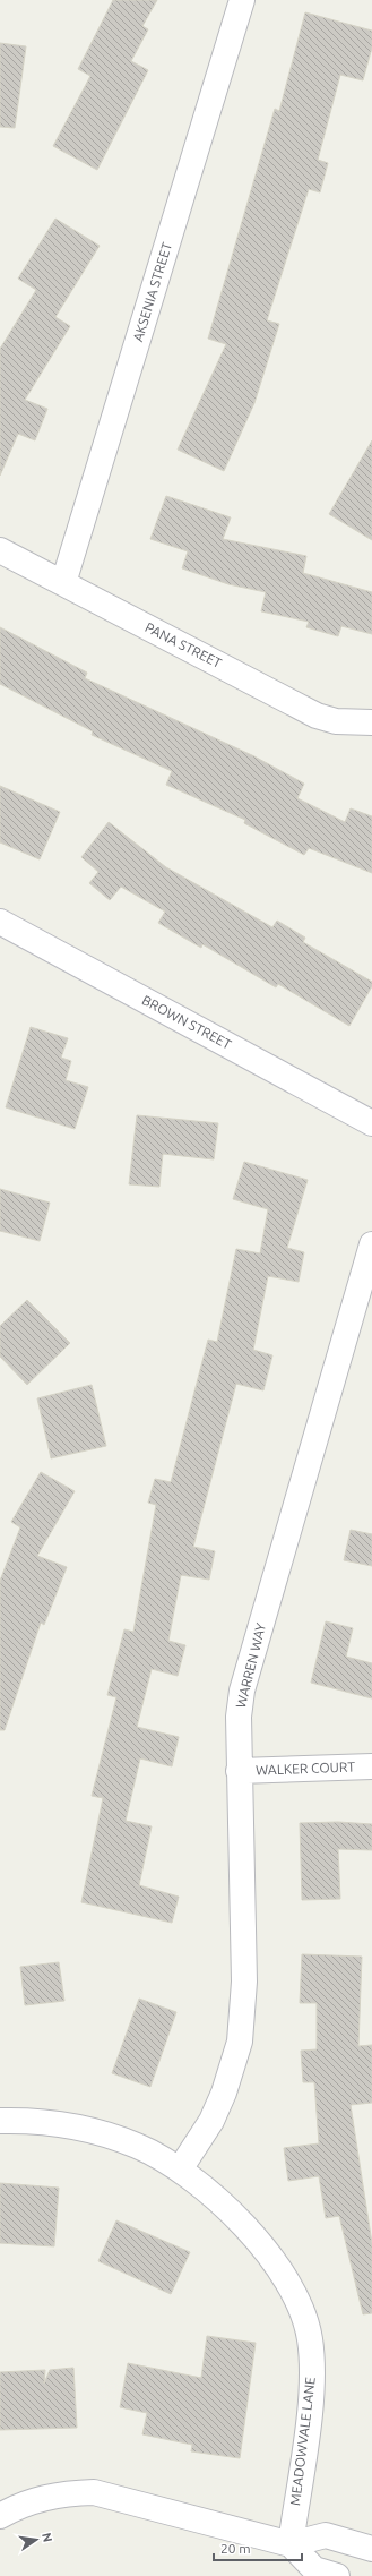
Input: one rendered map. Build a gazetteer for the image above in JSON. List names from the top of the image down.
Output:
{
  "streets": {
    "street": [
      "AKSENIA STREET",
      "PANA STREET",
      "BROWN STREET",
      "WARREN WAY",
      "WALKER COURT",
      "MEADOWVALE LANE"
    ]
  },
  "crossings": [
    ["AKSENIA STREET", "PANA STREET"],
    ["WARREN WAY", "WALKER COURT"],
    ["WARREN WAY", "MEADOWVALE LANE"]
  ],
  "scale_bar": "20 m",
  "north": "right"
}
